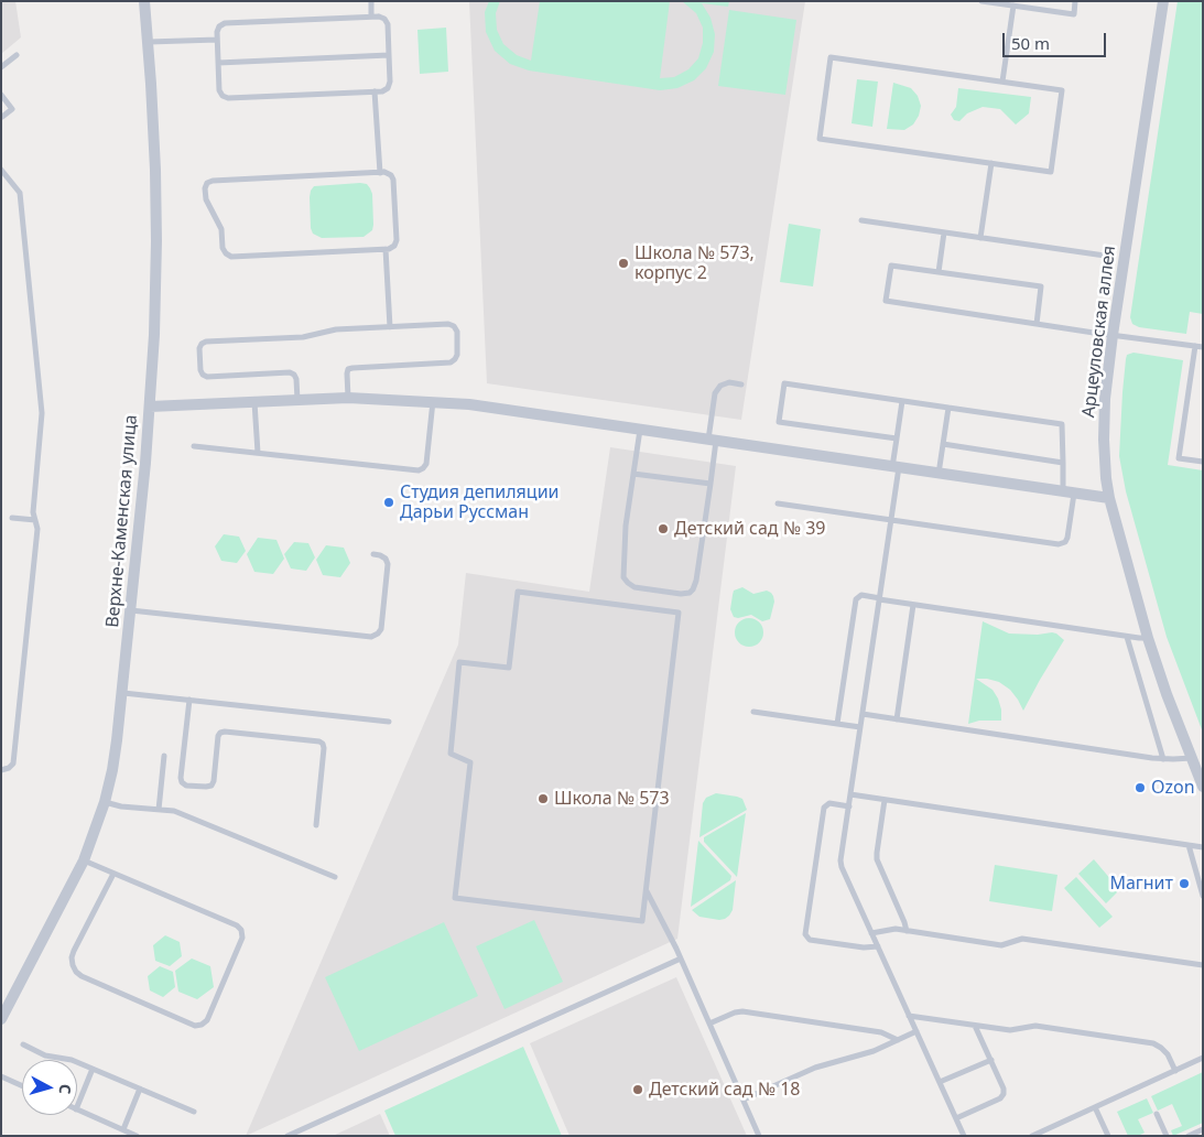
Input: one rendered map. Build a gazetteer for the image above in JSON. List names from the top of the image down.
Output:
{
  "streets": {
    "street": ["Арцеуловская аллея", "Верхне-Каменская улица"]
  },
  "places": [
    "Школа № 573, корпус 2",
    "Студия депиляции Дарьи Руссман",
    "Детский сад № 39",
    "Ozon",
    "Школа № 573",
    "Магнит",
    "Детский сад № 18"
  ],
  "scale_bar": "50 m",
  "north": "right"
}
